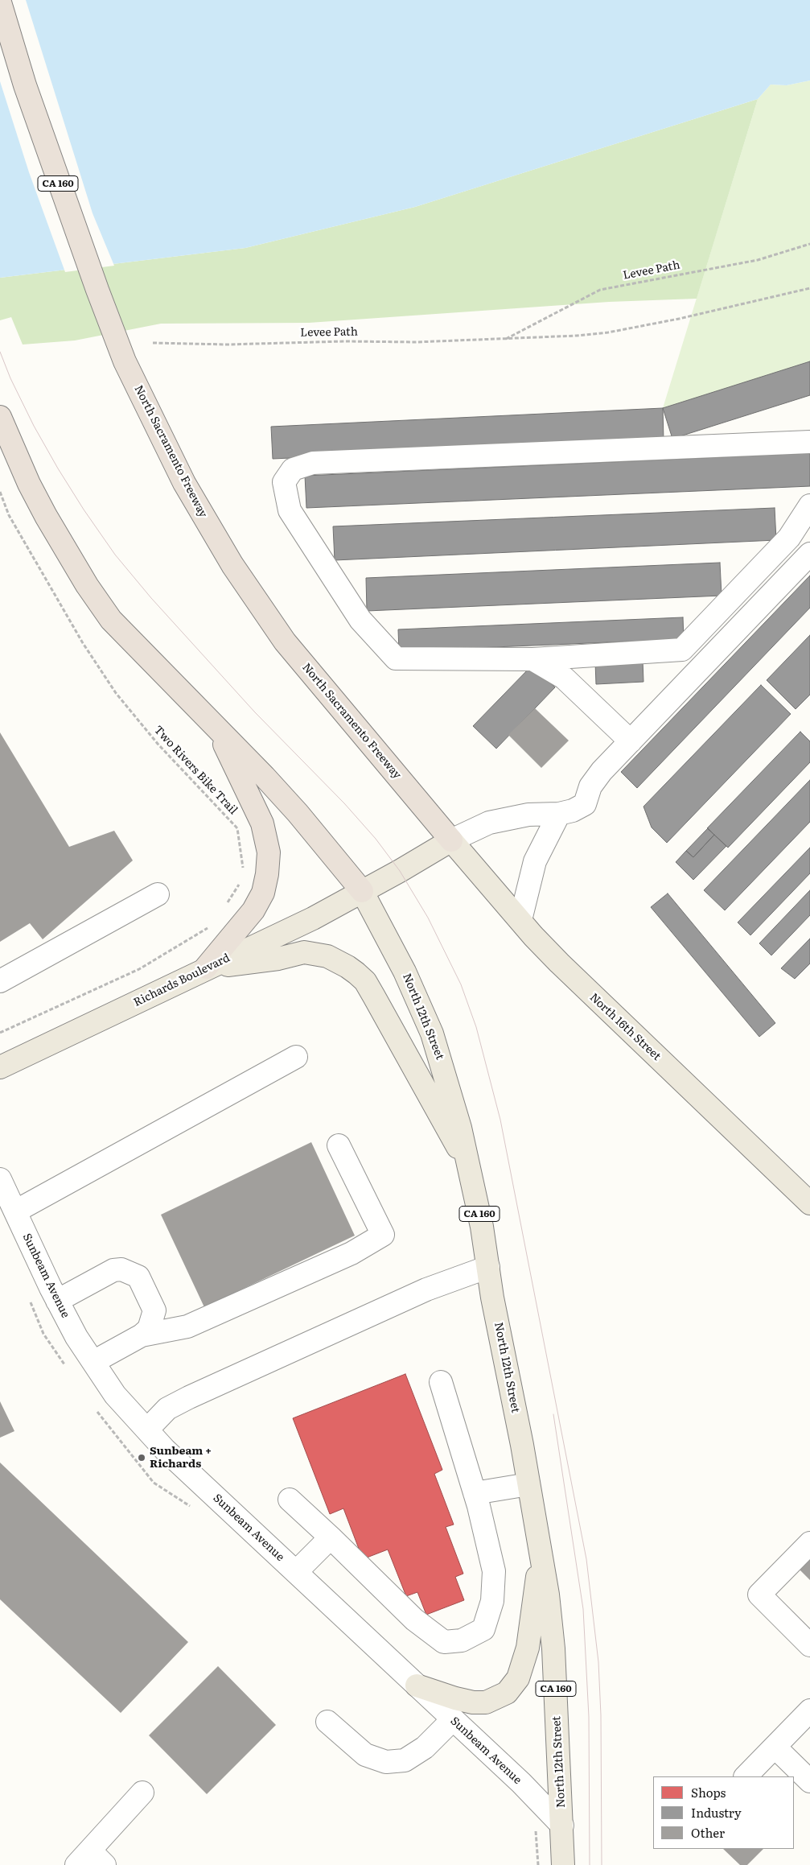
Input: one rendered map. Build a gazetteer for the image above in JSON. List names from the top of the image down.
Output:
{
  "streets": {
    "highway": ["CA 160", "North Sacramento Freeway"],
    "main road": ["Richards Boulevard", "North 12th Street", "North 16th Street"],
    "street": ["Sunbeam Avenue"],
    "path": ["Levee Path", "Two Rivers Bike Trail"]
  },
  "crossings": [
    ["CA 160", "Richards Boulevard"],
    ["CA 160", "North 12th Street"],
    ["North Sacramento Freeway", "Richards Boulevard"],
    ["North Sacramento Freeway", "North 16th Street"],
    ["Richards Boulevard", "North 12th Street"],
    ["Richards Boulevard", "North 16th Street"],
    ["North 12th Street", "Sunbeam Avenue"]
  ],
  "places": ["Sunbeam + Richards"],
  "legend": ["Shops", "Industry", "Other"]
}
